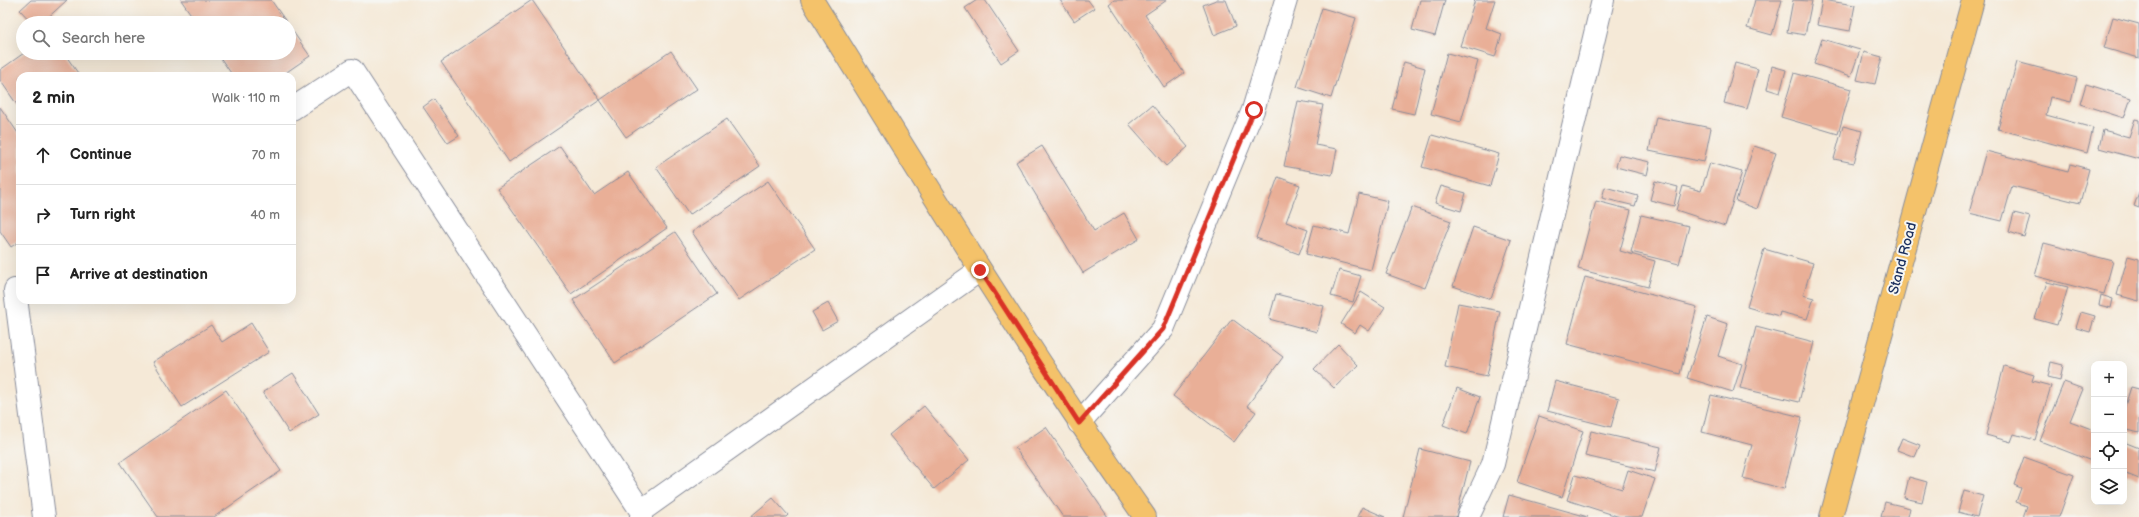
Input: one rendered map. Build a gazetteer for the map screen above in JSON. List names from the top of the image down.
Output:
{
  "streets": {
    "main road": ["Stand Road"]
  },
  "page": {
    "search": "Search here",
    "heading": ["2 min", "Walk · 110 m"],
    "list": [
      ["Continue", "70 m"],
      ["Turn right", "40 m"],
      "Arrive at destination"
    ],
    "map_buttons": ["+", "−"]
  }
}
